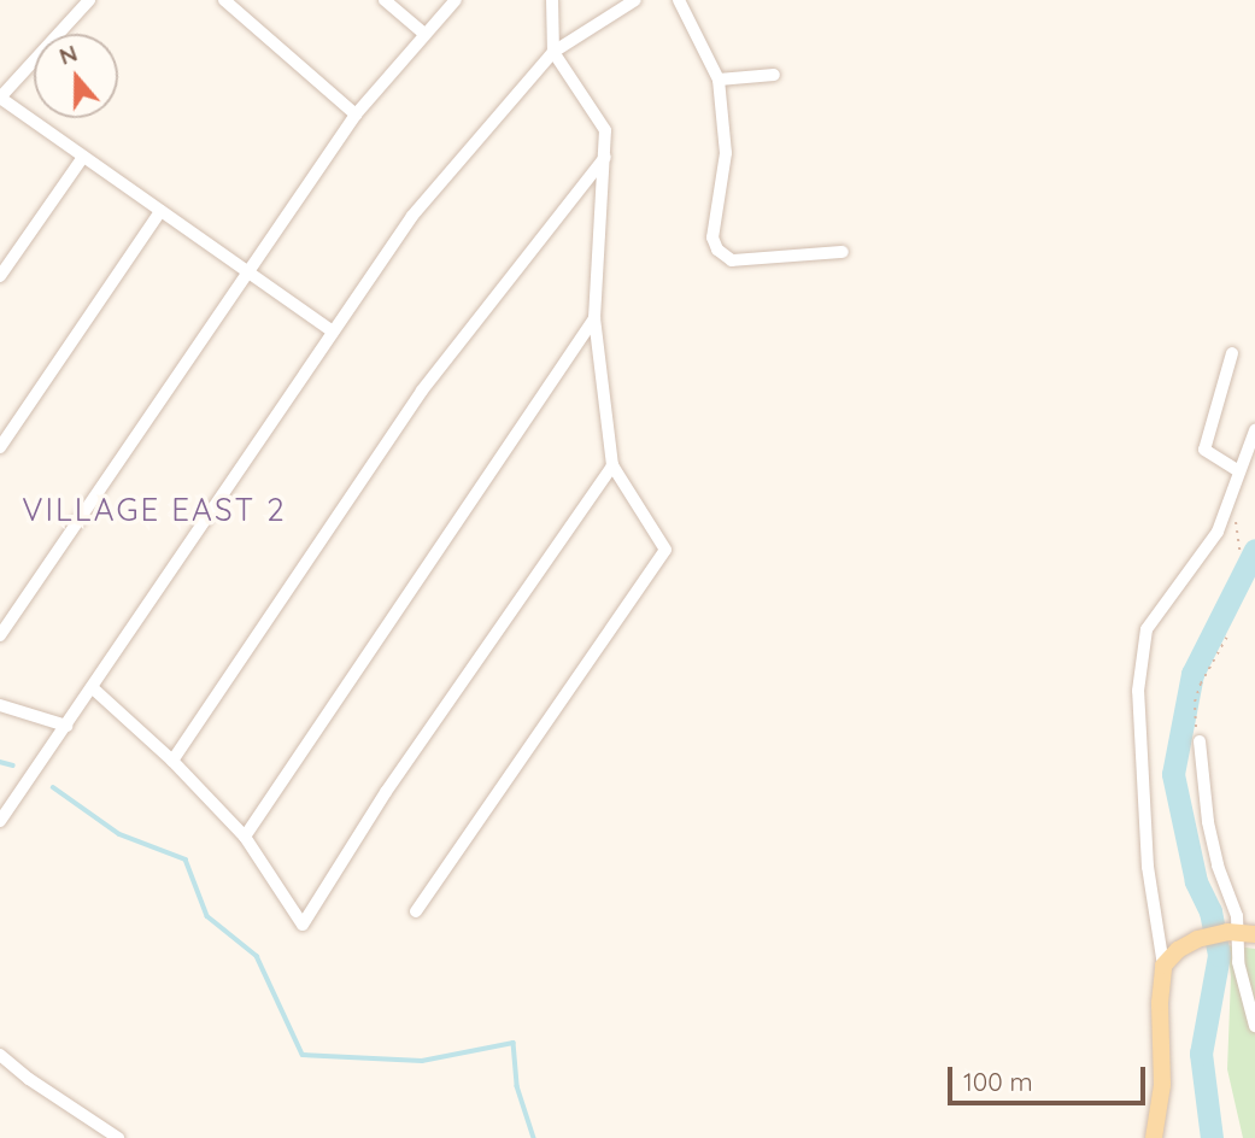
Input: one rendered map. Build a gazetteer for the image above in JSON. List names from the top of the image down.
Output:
{
  "districts": ["VILLAGE EAST 2"],
  "scale_bar": "100 m",
  "north": "top"
}
